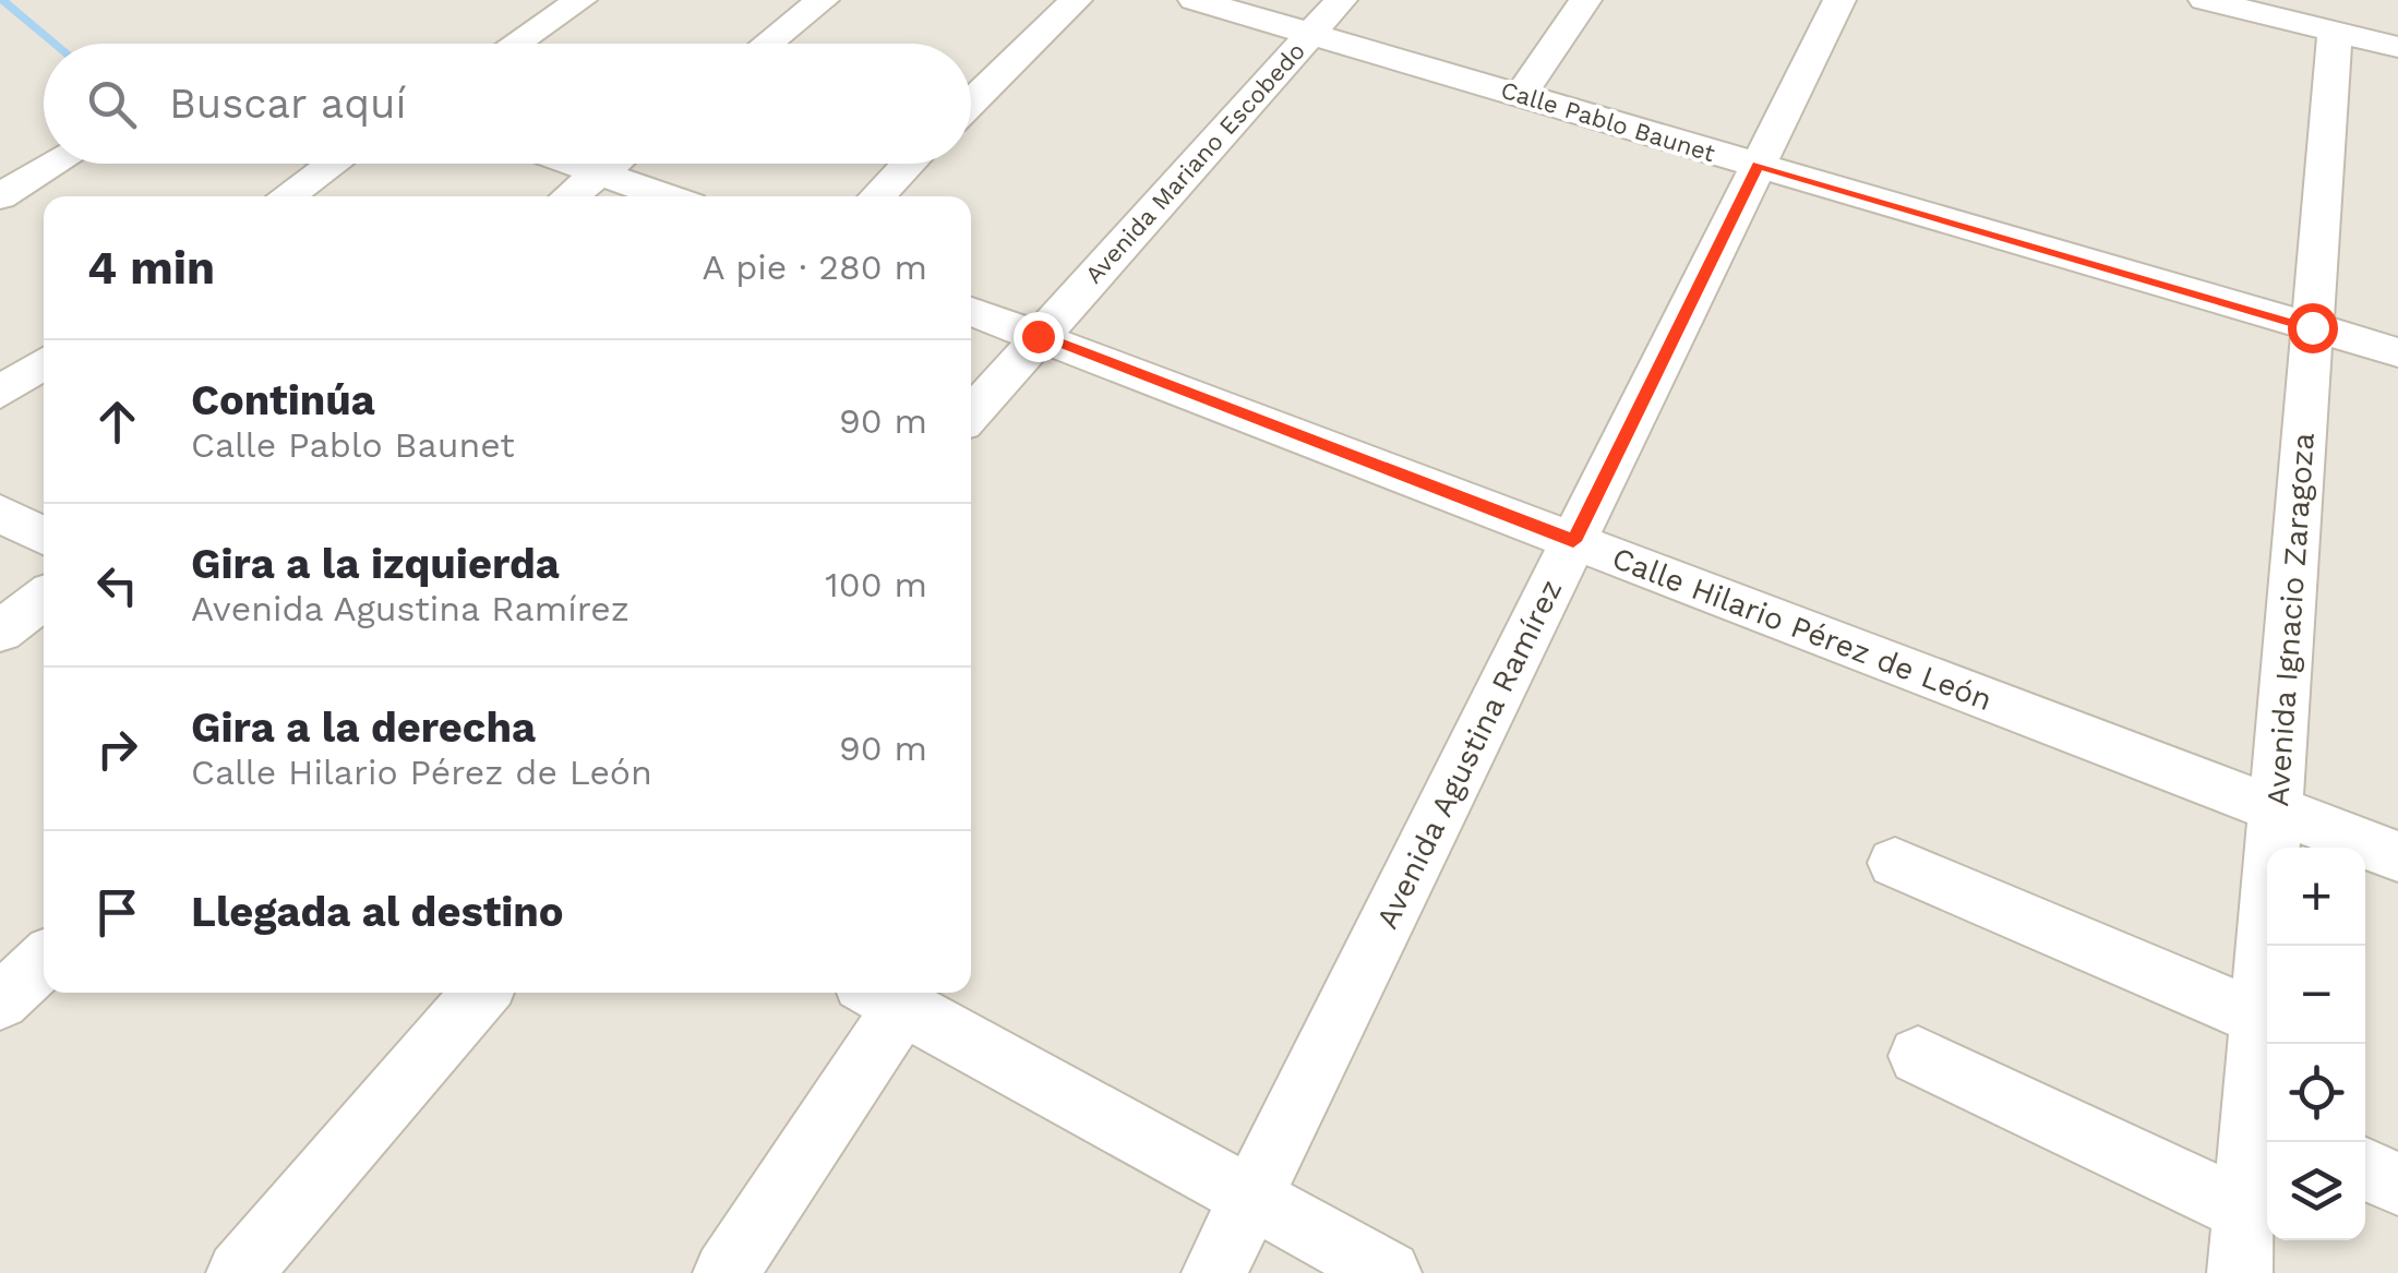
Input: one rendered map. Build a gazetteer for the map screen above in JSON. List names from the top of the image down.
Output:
{
  "streets": {
    "street": [
      "Calle Pablo Baunet",
      "Avenida Mariano Escobedo",
      "Avenida Ignacio Zaragoza",
      "Calle Hilario Pérez de León",
      "Avenida Agustina Ramírez"
    ]
  },
  "crossings": [
    ["Calle Pablo Baunet", "Avenida Mariano Escobedo"],
    ["Calle Pablo Baunet", "Avenida Ignacio Zaragoza"],
    ["Calle Pablo Baunet", "Avenida Agustina Ramírez"],
    ["Avenida Mariano Escobedo", "Calle Hilario Pérez de León"],
    ["Avenida Ignacio Zaragoza", "Calle Hilario Pérez de León"],
    ["Calle Hilario Pérez de León", "Avenida Agustina Ramírez"]
  ],
  "page": {
    "search": "Buscar aquí",
    "heading": ["4 min", "A pie · 280 m"],
    "list": [
      ["Continúa", "Calle Pablo Baunet", "90 m"],
      ["Gira a la izquierda", "Avenida Agustina Ramírez", "100 m"],
      ["Gira a la derecha", "Calle Hilario Pérez de León", "90 m"],
      "Llegada al destino"
    ],
    "map_buttons": ["+", "−"]
  }
}
